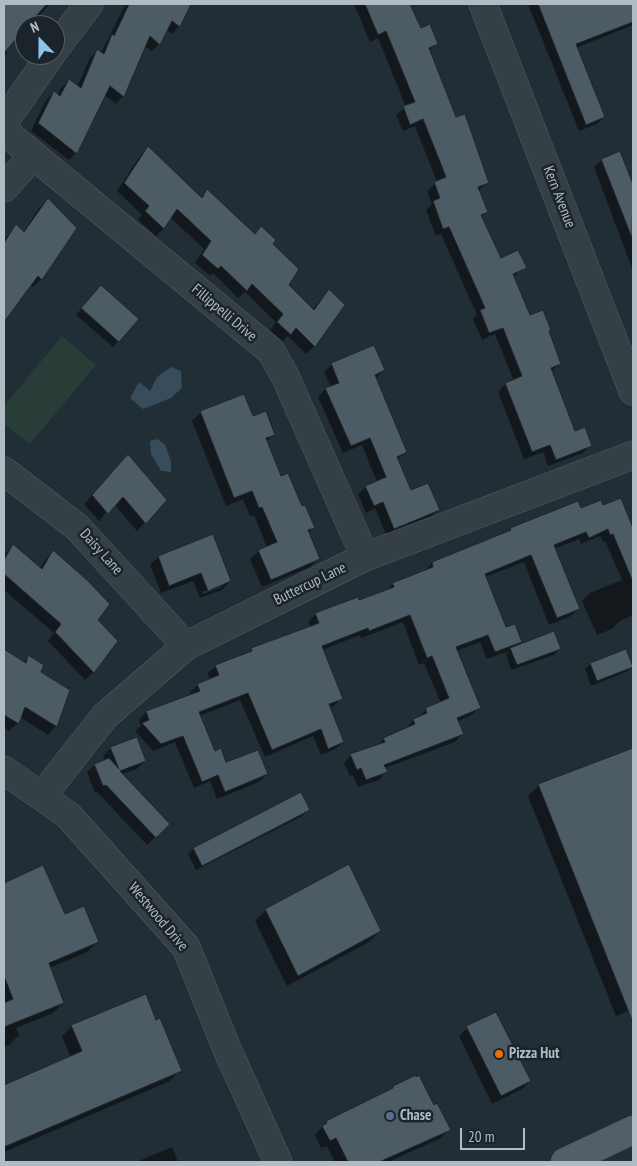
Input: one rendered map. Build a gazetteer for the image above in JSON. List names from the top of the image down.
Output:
{
  "streets": {
    "street": [
      "Kern Avenue",
      "Fillippelli Drive",
      "Daisy Lane",
      "Buttercup Lane",
      "Westwood Drive"
    ]
  },
  "crossings": [
    ["Fillippelli Drive", "Buttercup Lane"],
    ["Daisy Lane", "Buttercup Lane"],
    ["Buttercup Lane", "Westwood Drive"]
  ],
  "places": ["Pizza Hut", "Chase"],
  "scale_bar": "20 m",
  "north": "top"
}
